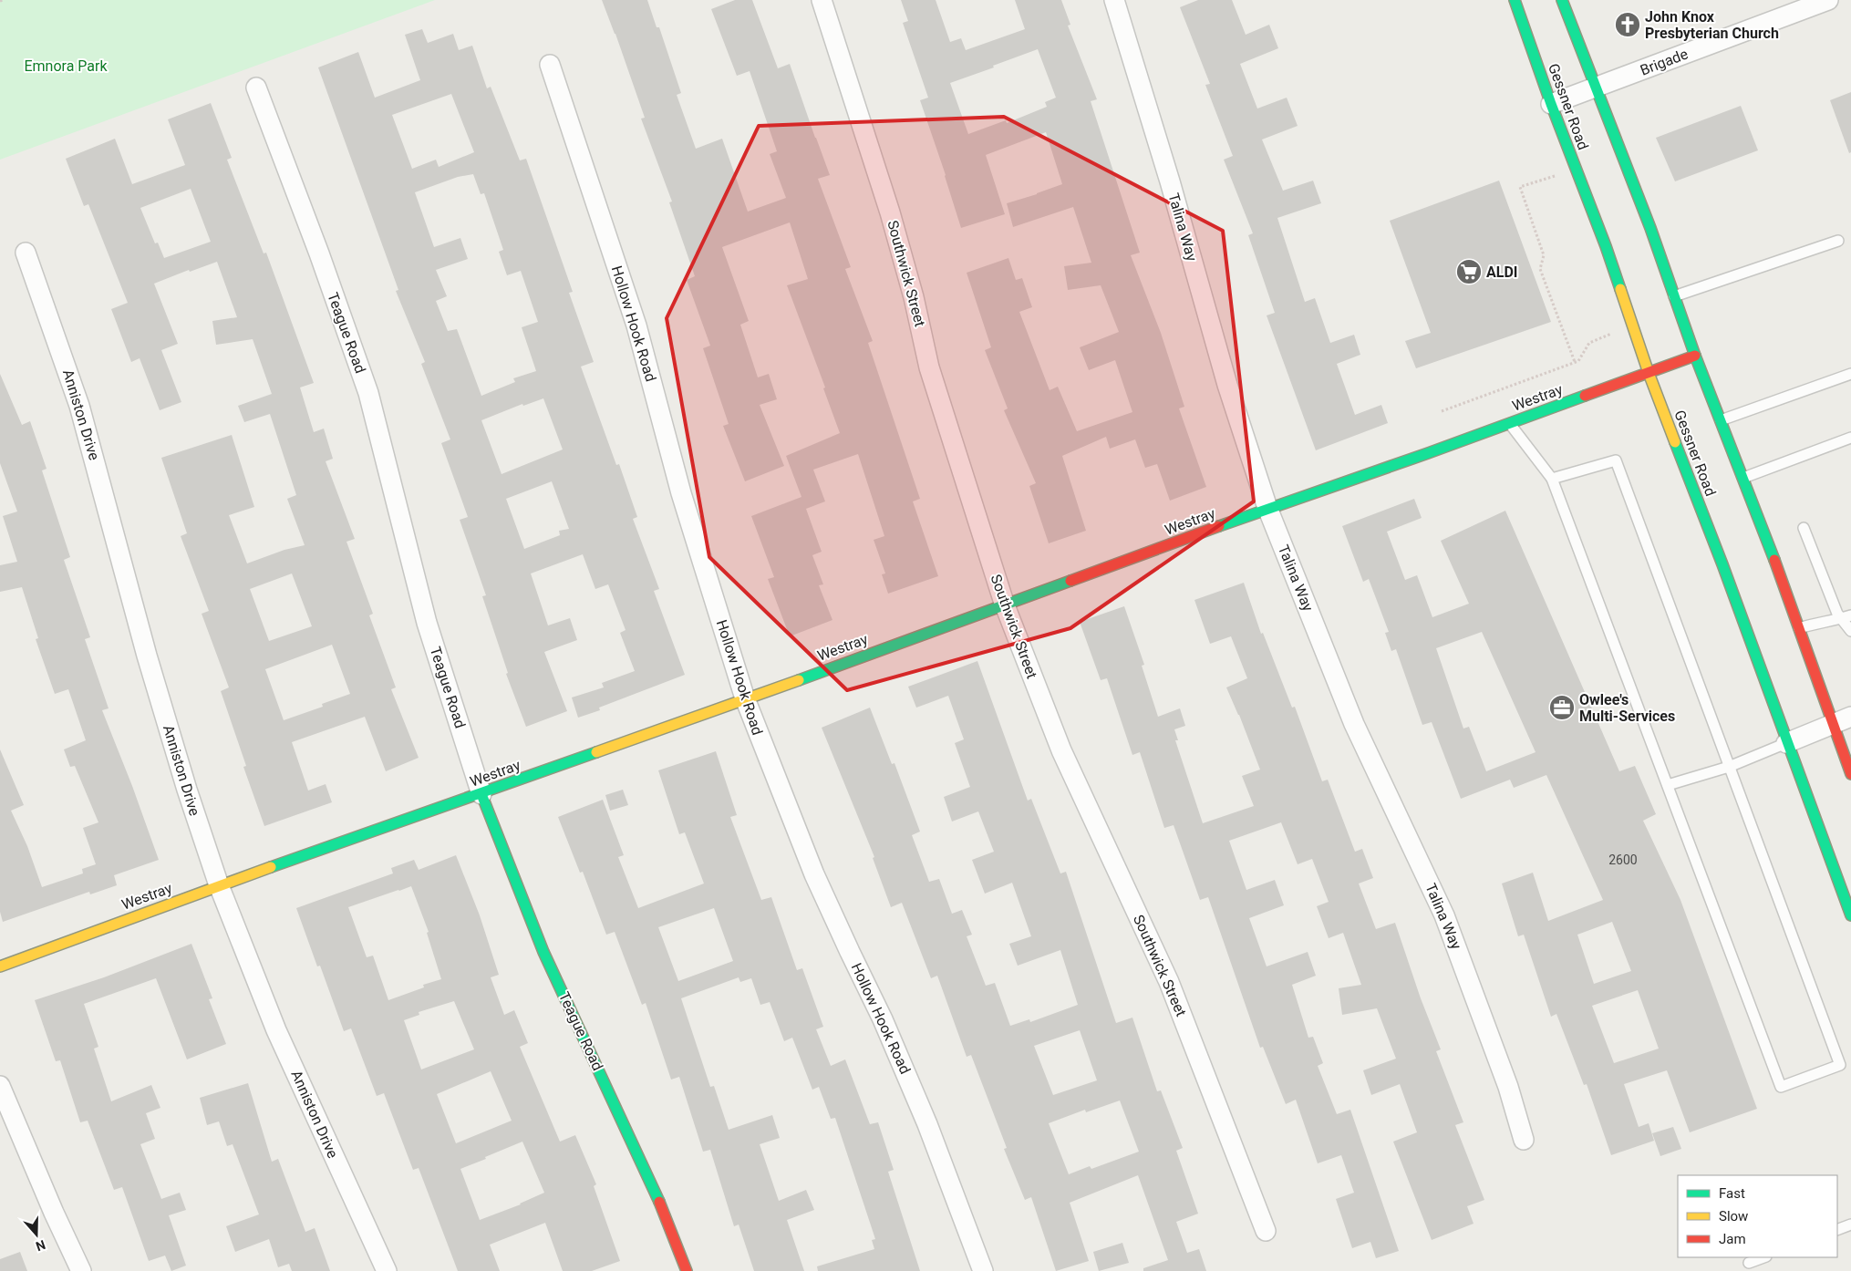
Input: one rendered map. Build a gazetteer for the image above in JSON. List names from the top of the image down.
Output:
{
  "streets": {
    "street": [
      "Brigade",
      "Gessner Road",
      "Talina Way",
      "Southwick Street",
      "Hollow Hook Road",
      "Teague Road",
      "Westray",
      "Anniston Drive"
    ]
  },
  "crossings": [
    ["Brigade", "Gessner Road"],
    ["Gessner Road", "Westray"],
    ["Talina Way", "Westray"],
    ["Southwick Street", "Westray"],
    ["Hollow Hook Road", "Westray"],
    ["Teague Road", "Westray"],
    ["Westray", "Anniston Drive"]
  ],
  "parks": ["Emnora Park"],
  "places": {
    "church": ["John Knox Presbyterian Church"],
    "supermarket": ["ALDI"],
    "office": ["Owlee's Multi-Services"]
  },
  "house_numbers": ["2600"],
  "legend": ["Fast", "Slow", "Jam"],
  "north": "bottom"
}
